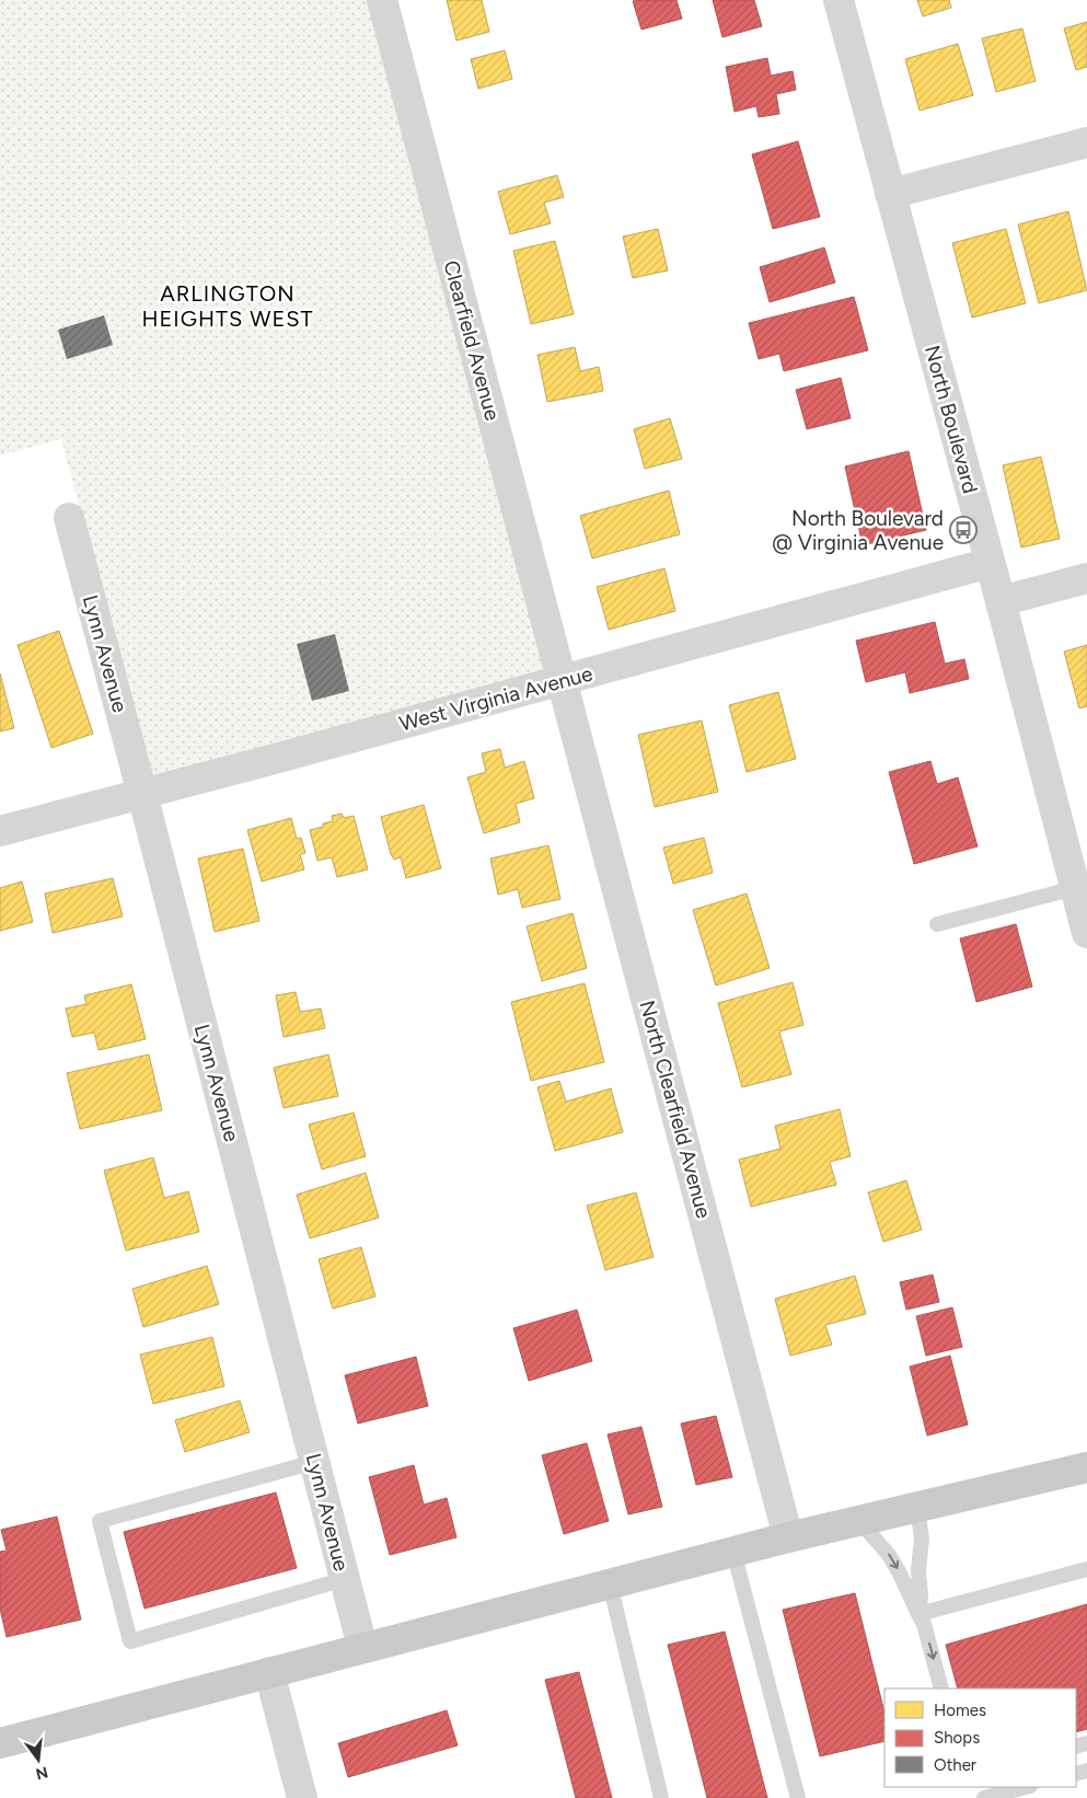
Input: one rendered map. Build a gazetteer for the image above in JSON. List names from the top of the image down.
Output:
{
  "streets": {
    "street": [
      "Clearfield Avenue",
      "North Boulevard",
      "Lynn Avenue",
      "West Virginia Avenue",
      "North Clearfield Avenue"
    ]
  },
  "crossings": [
    ["Clearfield Avenue", "West Virginia Avenue"],
    ["Clearfield Avenue", "North Clearfield Avenue"],
    ["North Boulevard", "West Virginia Avenue"],
    ["Lynn Avenue", "West Virginia Avenue"],
    ["West Virginia Avenue", "North Clearfield Avenue"]
  ],
  "districts": ["ARLINGTON HEIGHTS WEST"],
  "places": {
    "bus stop": ["North Boulevard @ Virginia Avenue"]
  },
  "legend": ["Homes", "Shops", "Other"],
  "north": "bottom"
}
